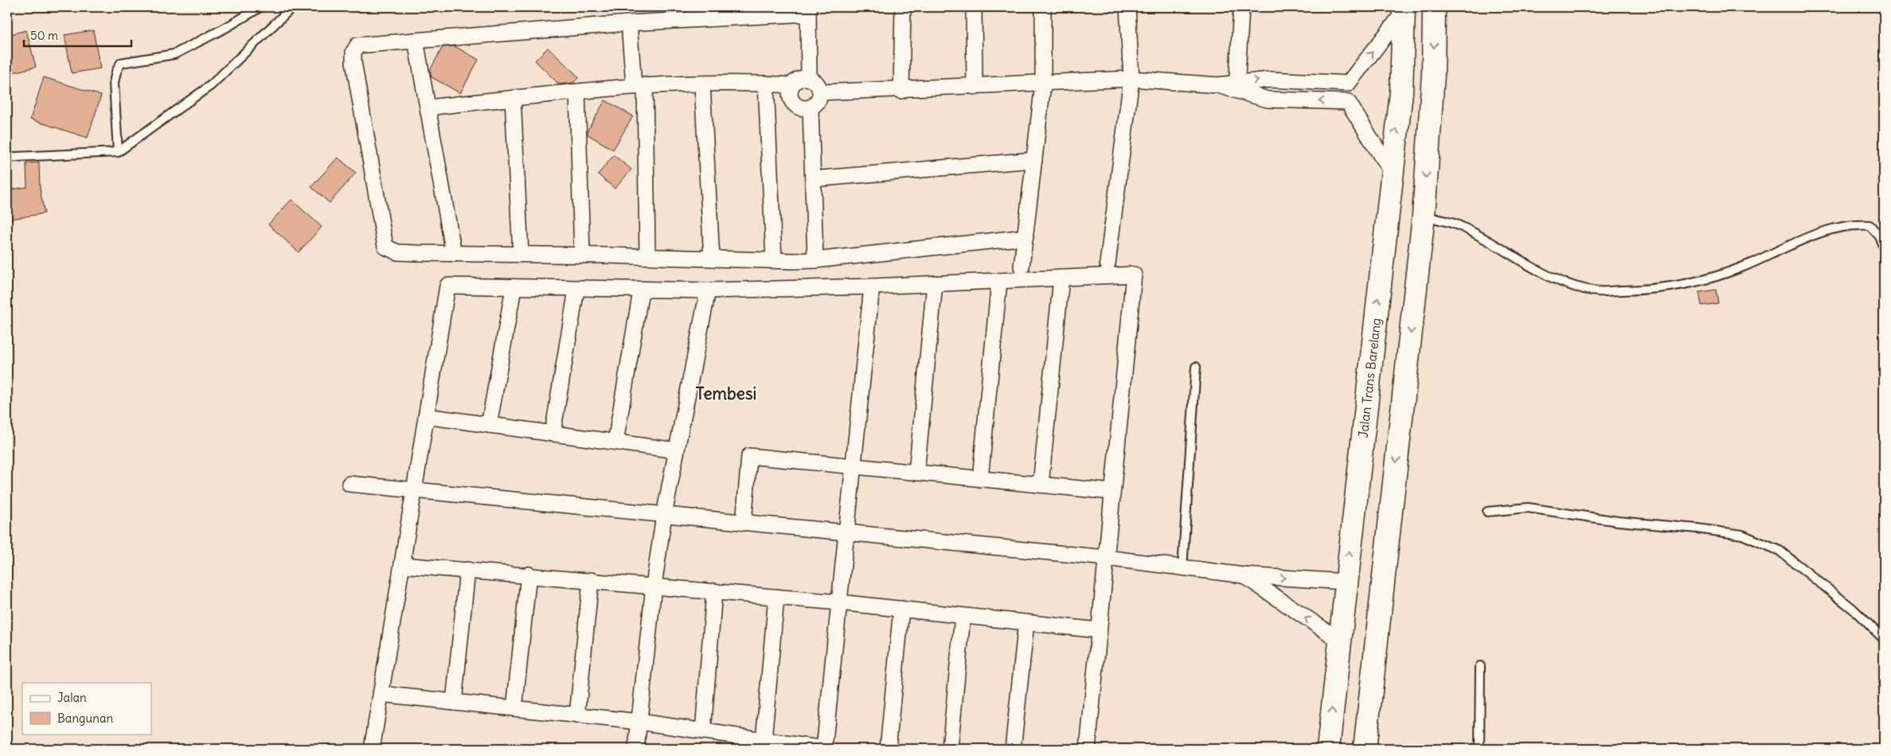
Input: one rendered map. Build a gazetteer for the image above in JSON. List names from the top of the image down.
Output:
{
  "streets": {
    "highway": ["Jalan Trans Barelang"]
  },
  "districts": ["Tembesi"],
  "legend": ["Jalan", "Bangunan"],
  "scale_bar": "50 m"
}
